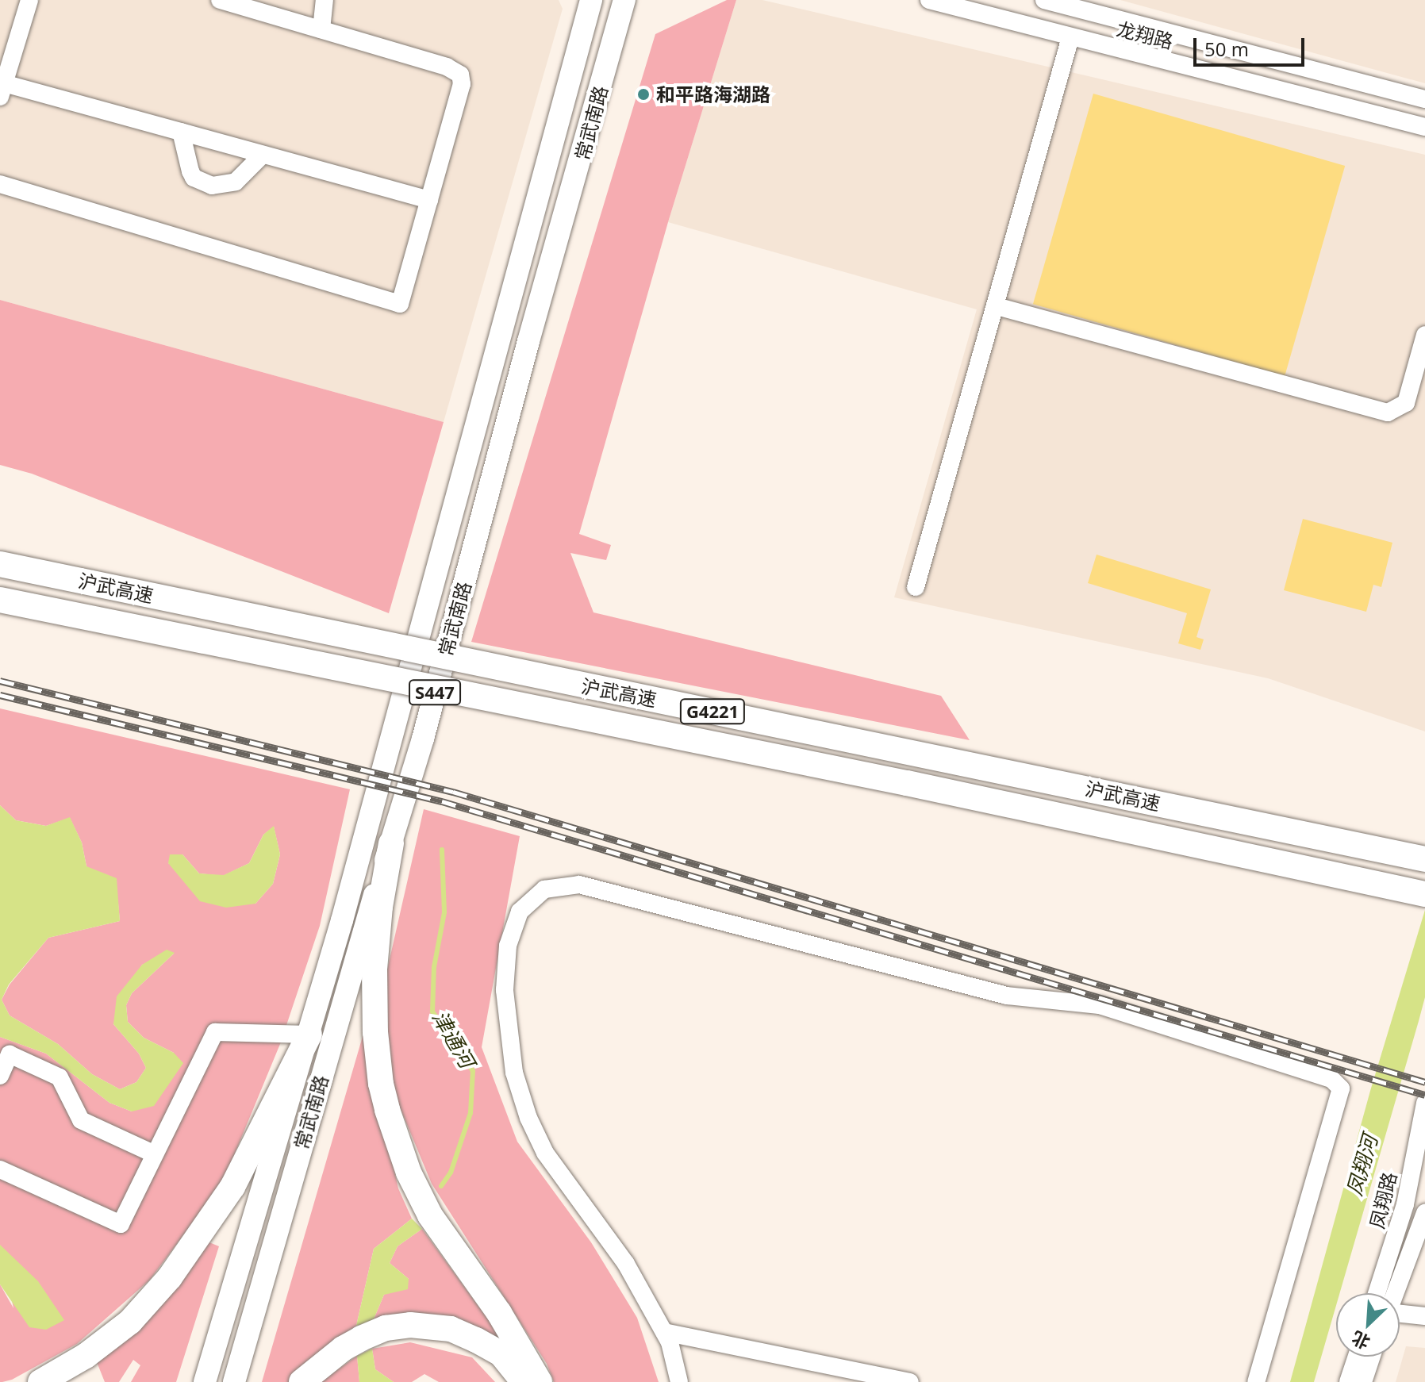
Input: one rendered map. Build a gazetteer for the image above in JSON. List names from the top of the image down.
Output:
{
  "streets": {
    "highway": ["沪武高速", "G4221"],
    "main road": ["常武南路", "S447"],
    "street": ["龙翔路", "凤翔路"]
  },
  "water": ["津通河", "凤翔河"],
  "places": ["和平路海湖路"],
  "scale_bar": "50 m",
  "north": "bottom left"
}
